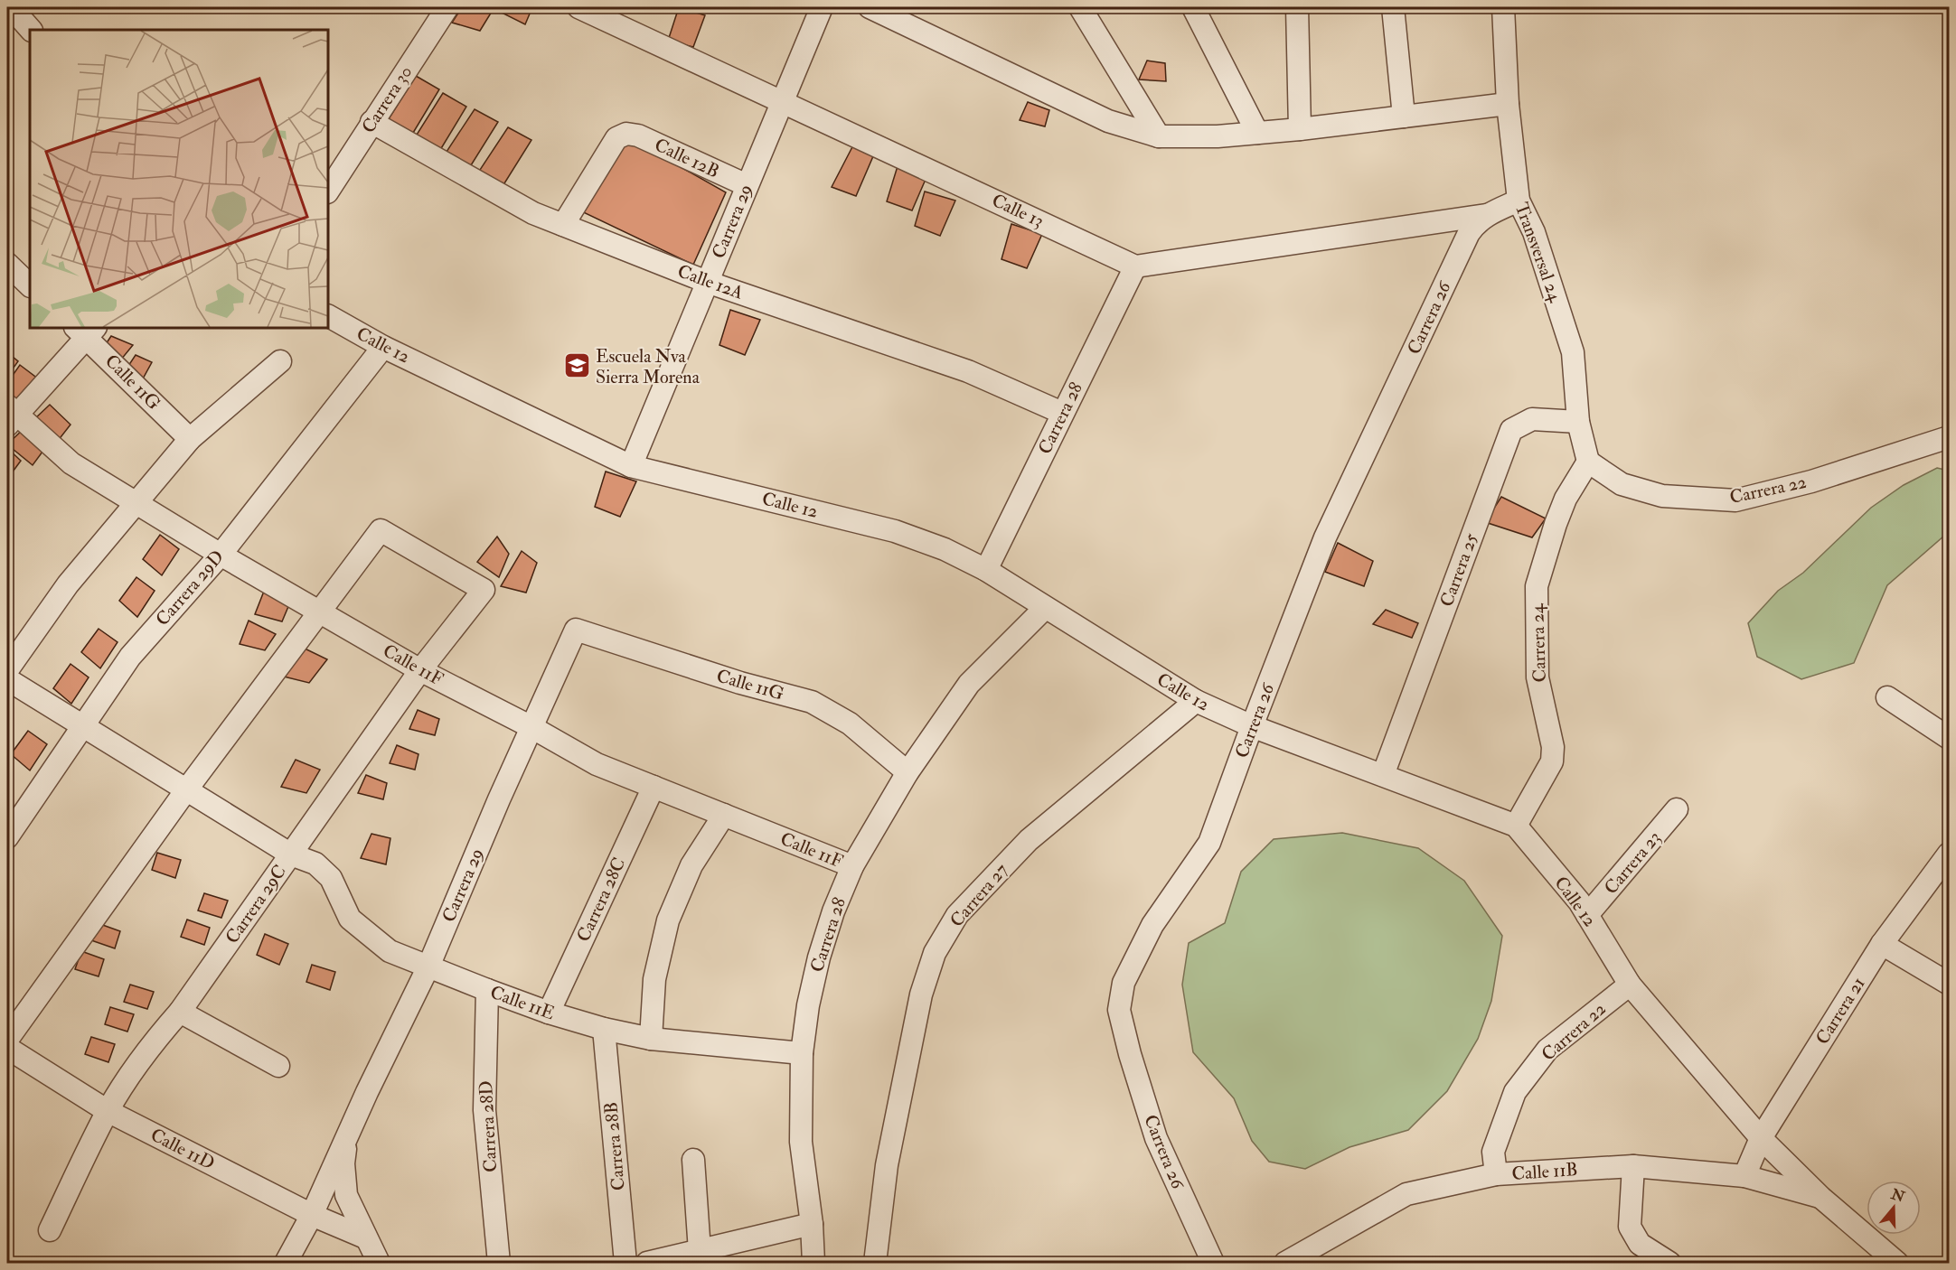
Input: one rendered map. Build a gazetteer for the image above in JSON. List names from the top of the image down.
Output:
{
  "streets": {
    "street": [
      "Carrera 30",
      "Calle 12B",
      "Calle 13",
      "Carrera 29",
      "Transversal 24",
      "Calle 12A",
      "Carrera 26",
      "Calle 12",
      "Calle 11G",
      "Carrera 28",
      "Carrera 22",
      "Carrera 25",
      "Carrera 29D",
      "Carrera 24",
      "Calle 11F",
      "Carrera 23",
      "Carrera 27",
      "Carrera 28C",
      "Carrera 29C",
      "Calle 11E",
      "Carrera 21",
      "Carrera 28D",
      "Carrera 28B",
      "Calle 11D",
      "Calle 11B"
    ]
  },
  "crossings": [
    ["Carrera 30", "Calle 12A"],
    ["Calle 12B", "Carrera 29"],
    ["Calle 12B", "Calle 12A"],
    ["Calle 13", "Carrera 29"],
    ["Calle 13", "Carrera 28"],
    ["Carrera 29", "Calle 12A"],
    ["Carrera 29", "Calle 12"],
    ["Carrera 29", "Calle 11G"],
    ["Carrera 29", "Calle 11F"],
    ["Carrera 29", "Calle 11E"],
    ["Carrera 29", "Calle 11D"],
    ["Transversal 24", "Carrera 26"],
    ["Transversal 24", "Carrera 22"],
    ["Transversal 24", "Carrera 25"],
    ["Transversal 24", "Carrera 24"],
    ["Calle 12A", "Carrera 28"],
    ["Carrera 26", "Calle 12"],
    ["Calle 12", "Carrera 28"],
    ["Calle 12", "Carrera 22"],
    ["Calle 12", "Carrera 25"],
    ["Calle 12", "Carrera 29D"],
    ["Calle 12", "Carrera 24"],
    ["Calle 12", "Carrera 23"],
    ["Calle 12", "Carrera 27"],
    ["Calle 12", "Carrera 21"],
    ["Calle 12", "Calle 11B"],
    ["Calle 11G", "Carrera 28"],
    ["Carrera 28", "Calle 11F"],
    ["Carrera 28", "Calle 11E"],
    ["Carrera 22", "Carrera 24"],
    ["Carrera 22", "Calle 11B"],
    ["Carrera 29D", "Calle 11F"],
    ["Carrera 29D", "Calle 11E"],
    ["Calle 11F", "Carrera 28C"],
    ["Calle 11F", "Carrera 29C"],
    ["Carrera 28C", "Calle 11E"],
    ["Carrera 29C", "Calle 11E"],
    ["Carrera 29C", "Calle 11D"],
    ["Calle 11E", "Carrera 28D"],
    ["Calle 11E", "Carrera 28B"],
    ["Carrera 21", "Calle 11B"]
  ],
  "places": {
    "school or university": ["Escuela Nva Sierra Morena"]
  },
  "north": "top"
}
